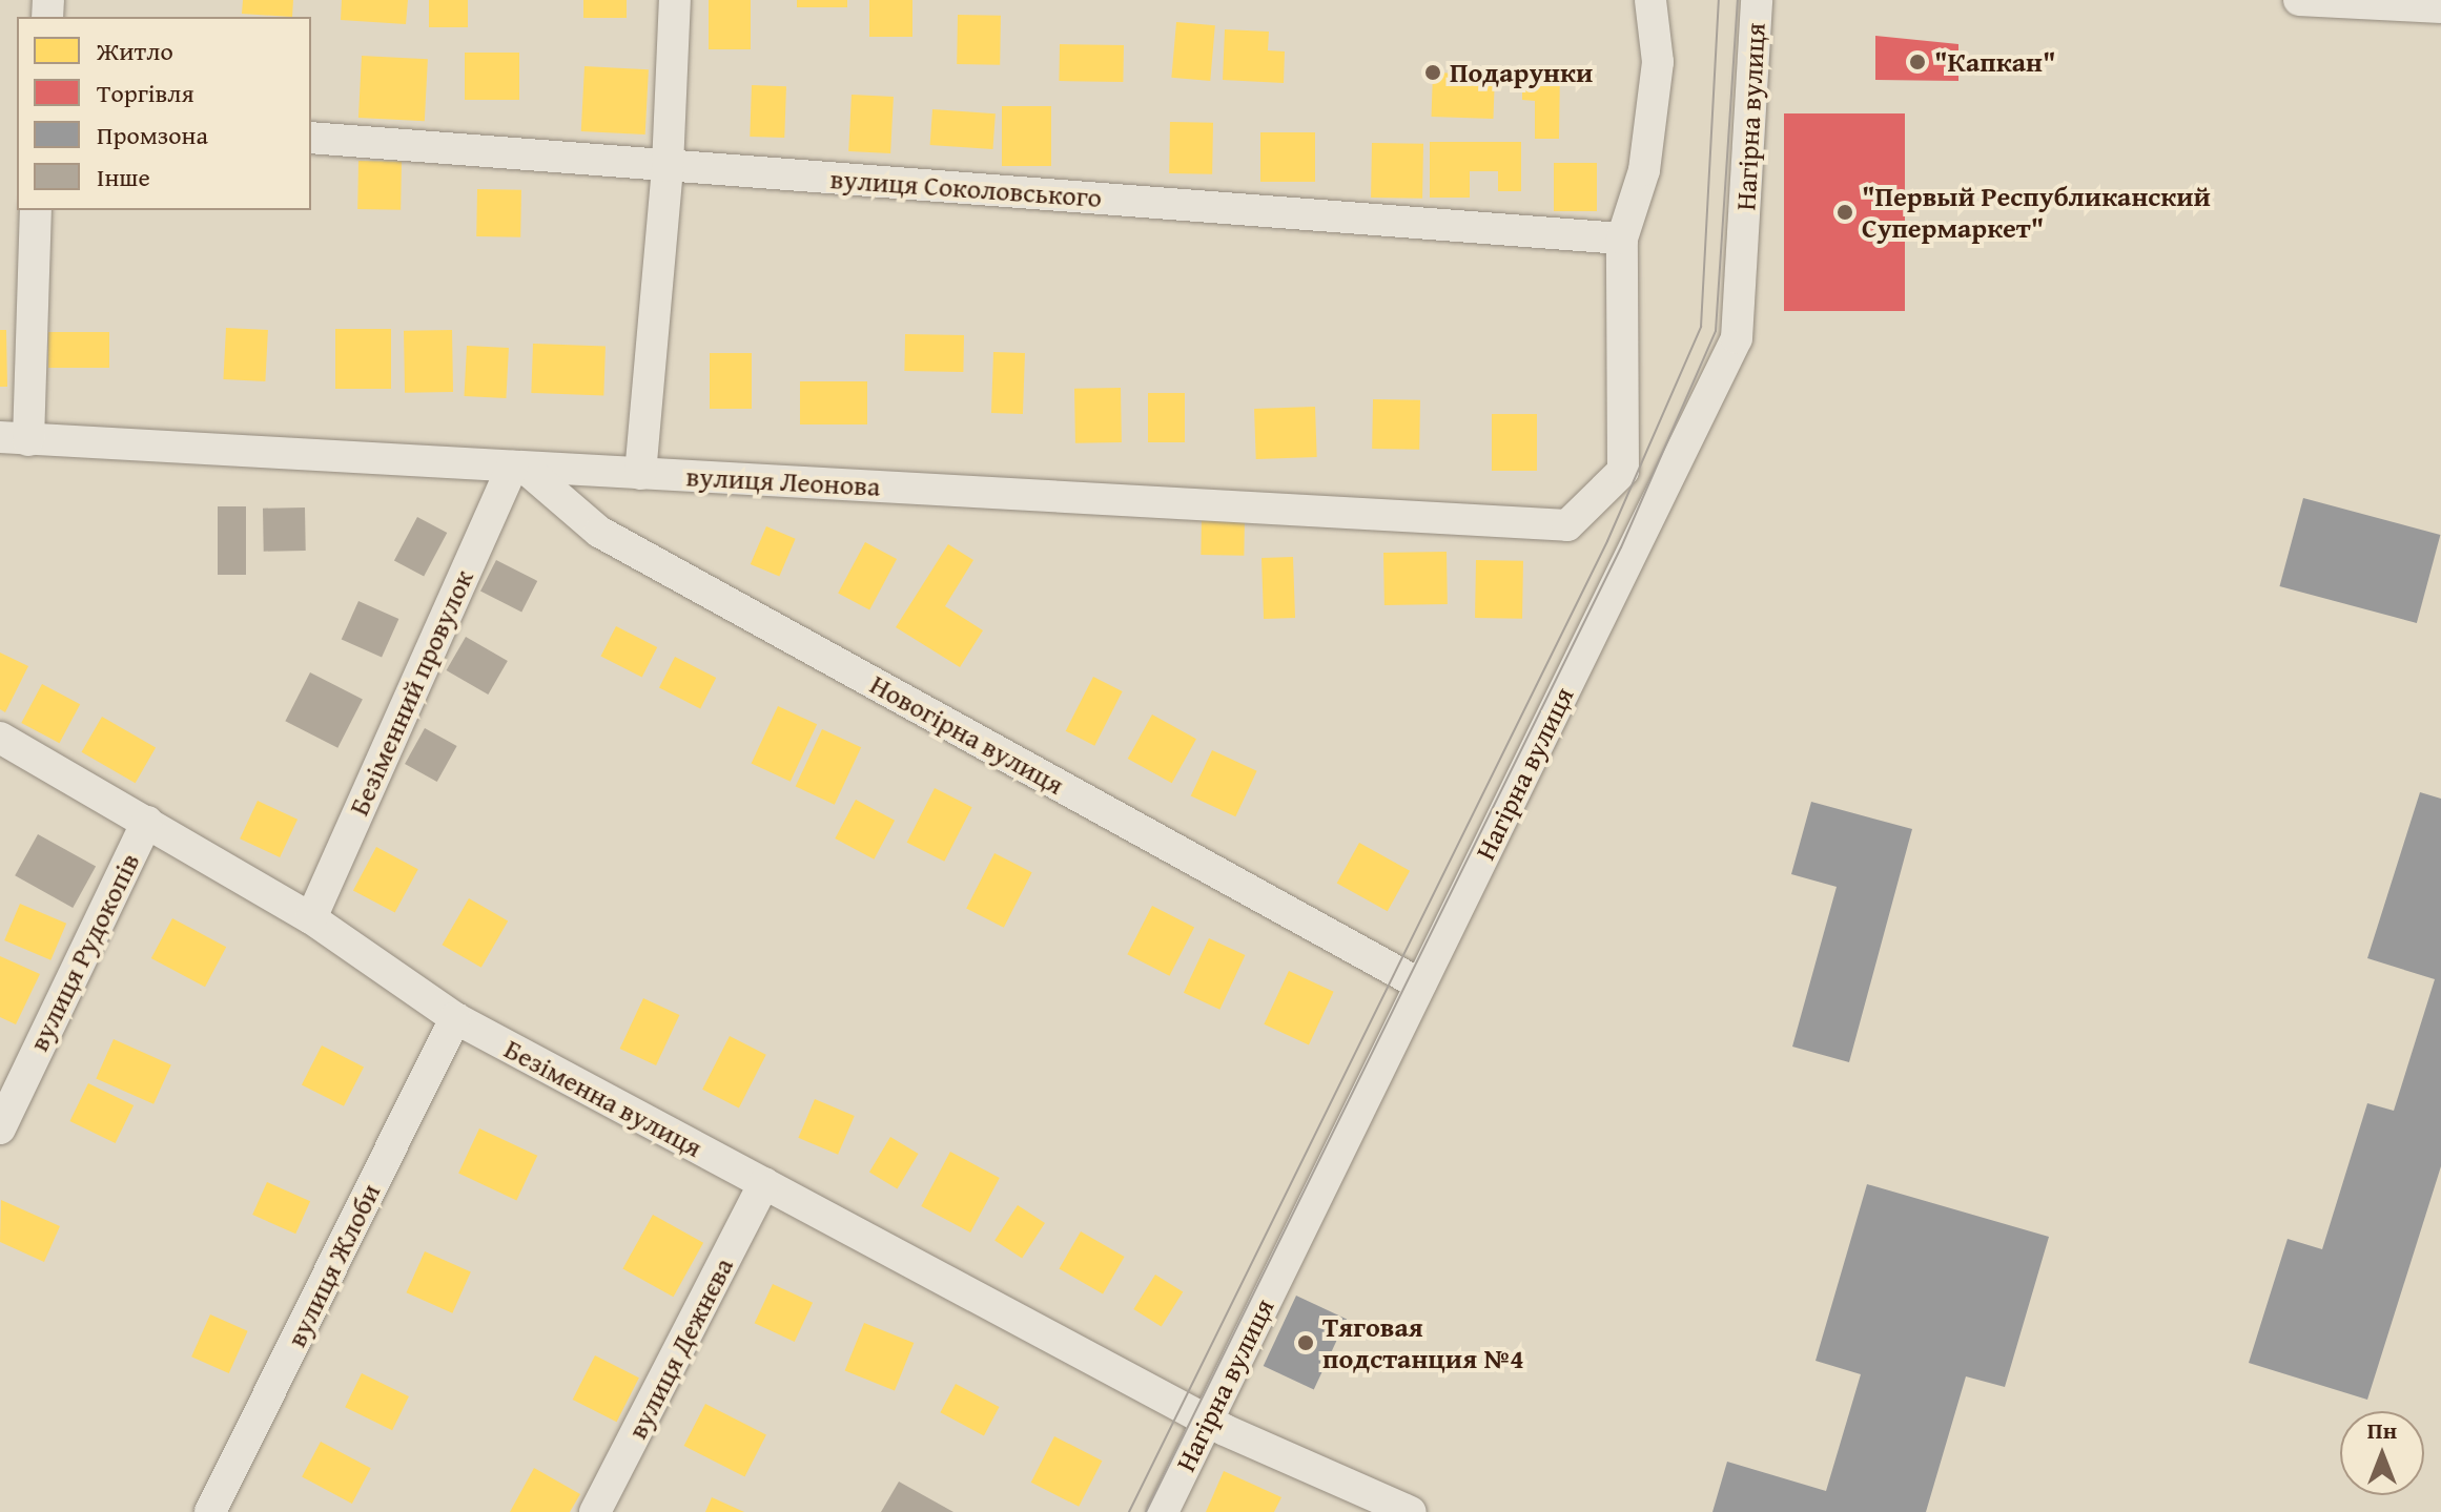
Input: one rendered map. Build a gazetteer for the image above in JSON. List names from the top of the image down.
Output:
{
  "streets": {
    "street": [
      "Нагірна вулиця",
      "вулиця Соколовського",
      "вулиця Леонова",
      "Безіменний провулок",
      "Новогірна вулиця",
      "вулиця Рудокопів",
      "Безіменна вулиця",
      "вулиця Жлоби",
      "вулиця Дежнєва"
    ]
  },
  "crossings": [
    ["Нагірна вулиця", "Новогірна вулиця"],
    ["Нагірна вулиця", "Безіменна вулиця"],
    ["вулиця Соколовського", "вулиця Леонова"],
    ["вулиця Леонова", "Безіменний провулок"],
    ["вулиця Леонова", "Новогірна вулиця"],
    ["Безіменний провулок", "Новогірна вулиця"],
    ["Безіменний провулок", "Безіменна вулиця"],
    ["вулиця Рудокопів", "Безіменна вулиця"],
    ["Безіменна вулиця", "вулиця Жлоби"],
    ["Безіменна вулиця", "вулиця Дежнєва"]
  ],
  "places": [
    "\"Капкан\"",
    "Подарунки",
    "\"Первый Республиканский Супермаркет\"",
    "Тяговая подстанция №4"
  ],
  "legend": [
    "Житло",
    "Торгівля",
    "Промзона",
    "Інше"
  ],
  "north": "top"
}
